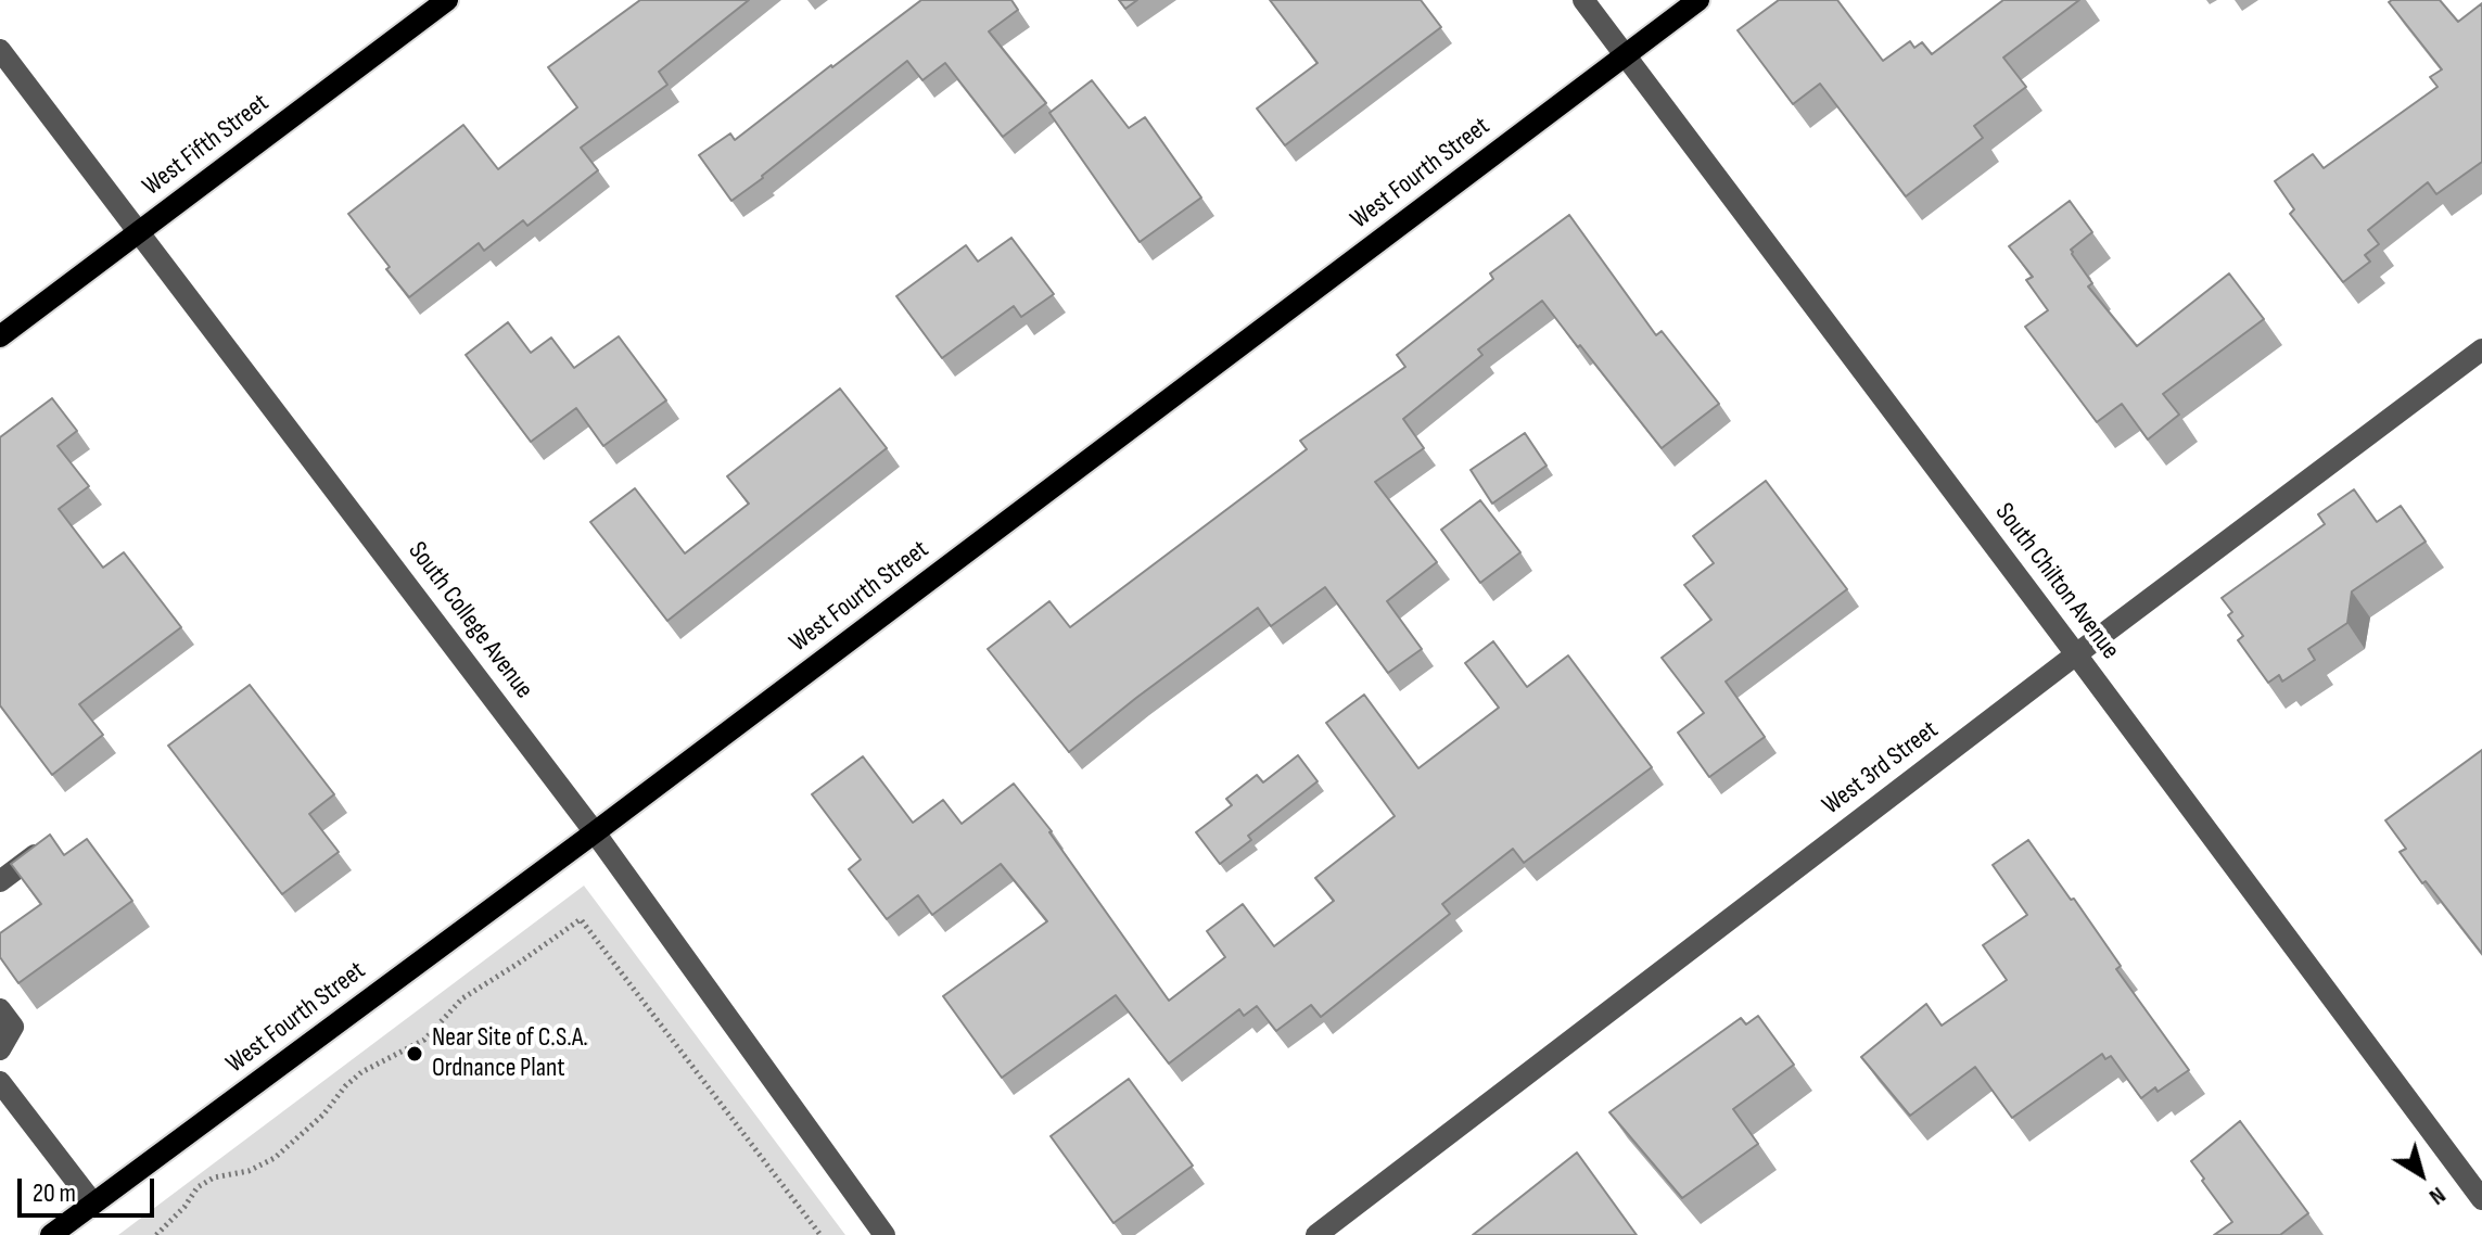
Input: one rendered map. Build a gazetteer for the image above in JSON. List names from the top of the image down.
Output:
{
  "streets": {
    "main road": ["West Fifth Street", "West Fourth Street"],
    "street": ["South Chilton Avenue", "South College Avenue", "West 3rd Street"]
  },
  "crossings": [
    ["West Fifth Street", "South College Avenue"],
    ["West Fourth Street", "South Chilton Avenue"],
    ["West Fourth Street", "South College Avenue"],
    ["South Chilton Avenue", "West 3rd Street"]
  ],
  "places": ["Near Site of C.S.A. Ordnance Plant"],
  "scale_bar": "20 m",
  "north": "bottom right"
}
